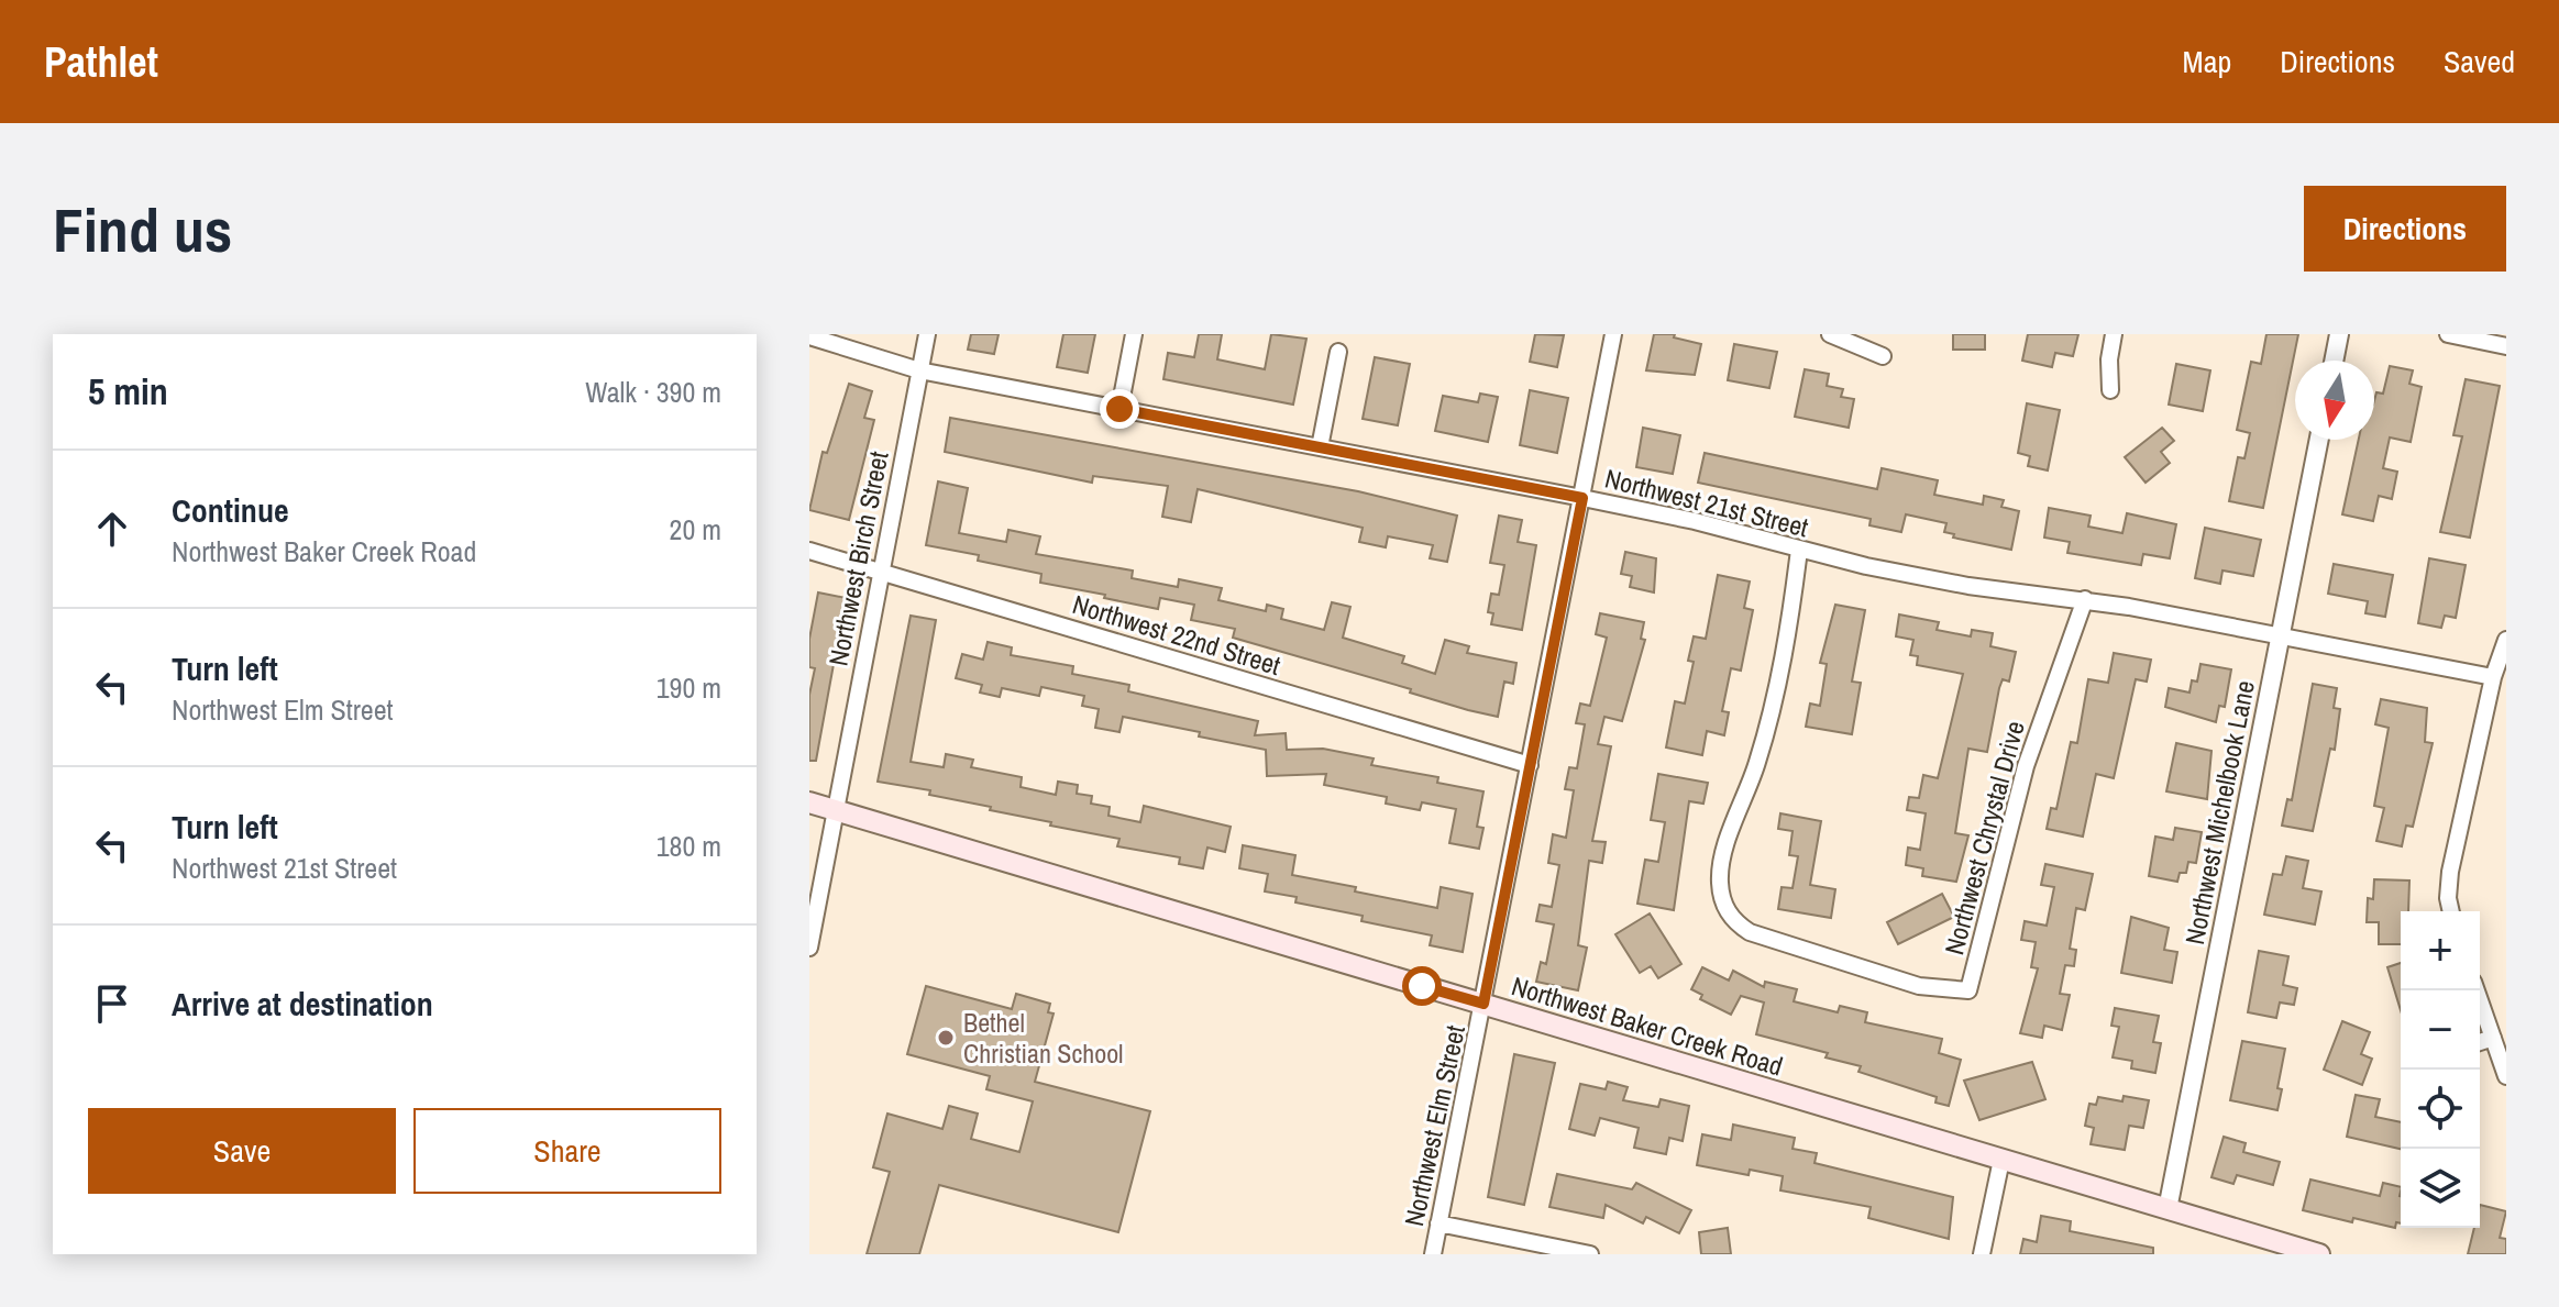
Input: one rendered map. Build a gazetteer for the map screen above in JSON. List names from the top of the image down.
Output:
{
  "streets": {
    "main road": ["Northwest Baker Creek Road"],
    "street": [
      "Northwest 21st Street",
      "Northwest Birch Street",
      "Northwest 22nd Street",
      "Northwest Michelbook Lane",
      "Northwest Chrystal Drive",
      "Northwest Elm Street"
    ]
  },
  "crossings": [
    ["Northwest 21st Street", "Northwest Birch Street"],
    ["Northwest 21st Street", "Northwest Michelbook Lane"],
    ["Northwest 21st Street", "Northwest Chrystal Drive"],
    ["Northwest 21st Street", "Northwest Elm Street"],
    ["Northwest Birch Street", "Northwest 22nd Street"],
    ["Northwest Birch Street", "Northwest Baker Creek Road"],
    ["Northwest 22nd Street", "Northwest Elm Street"],
    ["Northwest Michelbook Lane", "Northwest Baker Creek Road"],
    ["Northwest Baker Creek Road", "Northwest Elm Street"]
  ],
  "places": ["Bethel Christian School"],
  "north": "bottom",
  "page": {
    "header": "Pathlet",
    "nav": ["Map", "Directions", "Saved"],
    "buttons": [
      "Directions",
      ["Save", "Share"]
    ],
    "title": "Find us",
    "heading": ["5 min", "Walk · 390 m"],
    "list": [
      ["Continue", "Northwest Baker Creek Road", "20 m"],
      ["Turn left", "Northwest Elm Street", "190 m"],
      ["Turn left", "Northwest 21st Street", "180 m"],
      "Arrive at destination"
    ],
    "map_buttons": ["+", "−"]
  }
}
